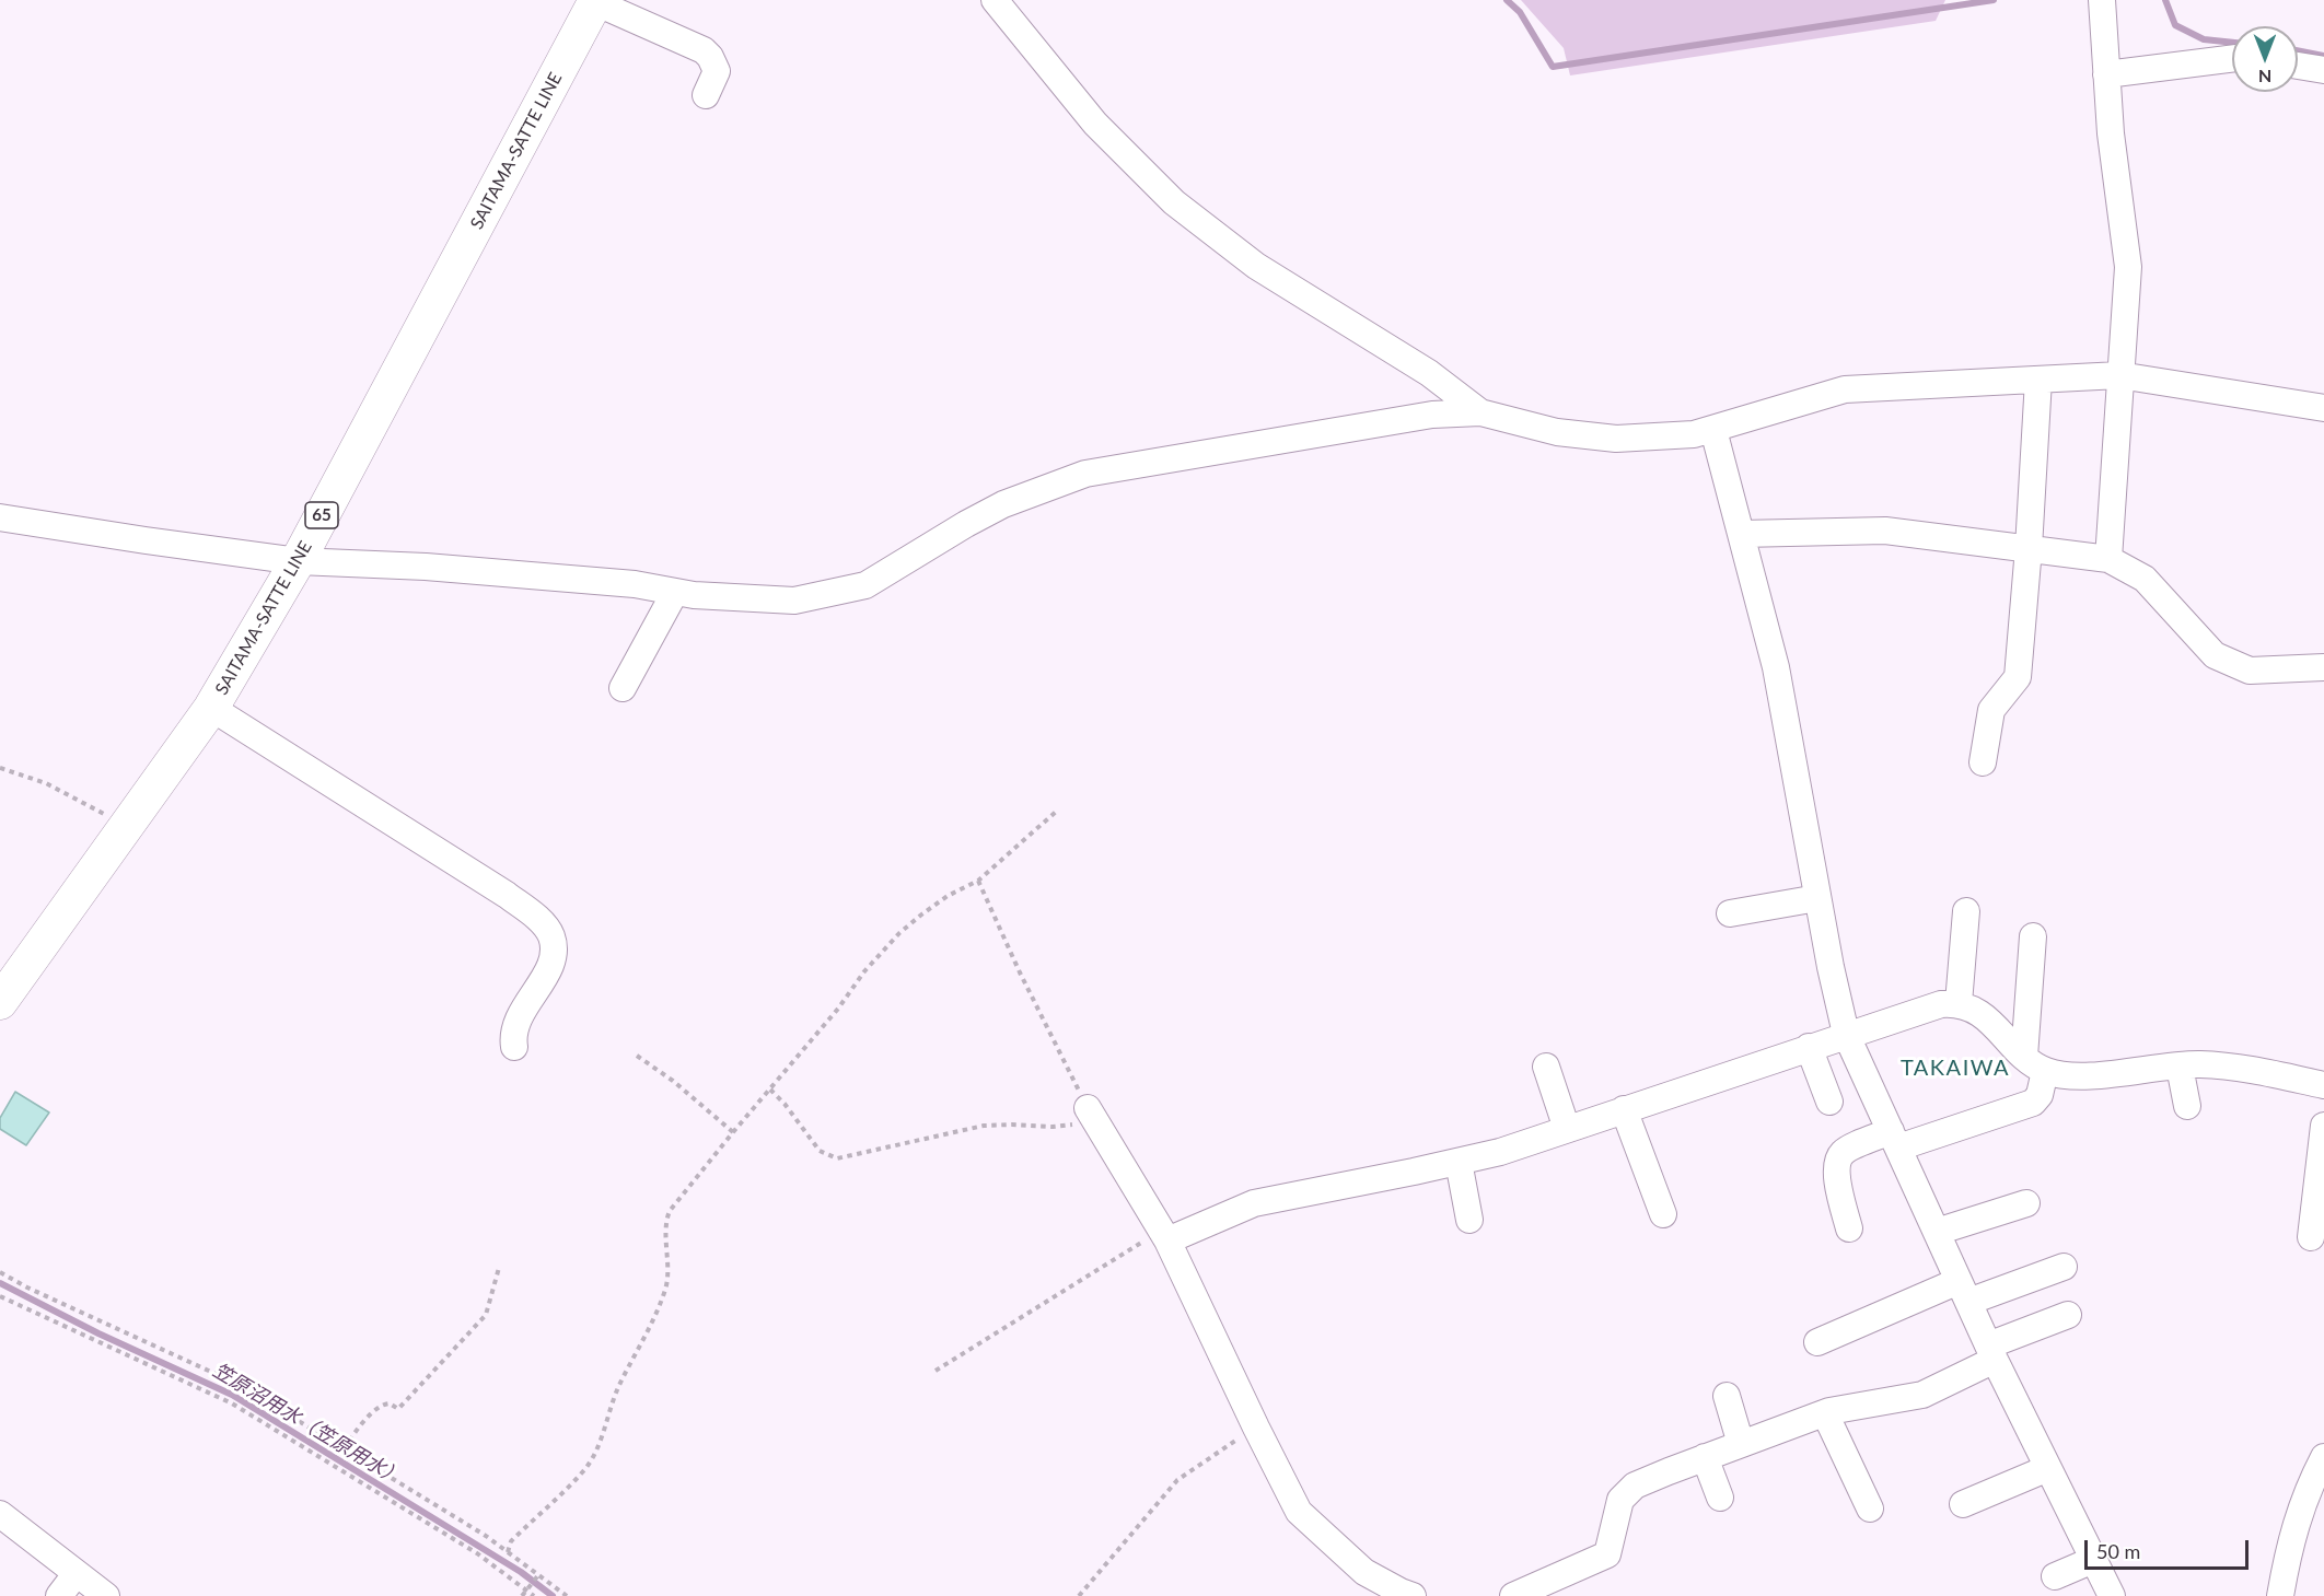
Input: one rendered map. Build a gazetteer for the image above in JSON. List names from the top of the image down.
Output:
{
  "streets": {
    "main road": ["SAITAMA-SATTE LINE", "65"]
  },
  "districts": ["TAKAIWA"],
  "water": ["笠原沼用水（笠原用水）"],
  "scale_bar": "50 m",
  "north": "bottom"
}
